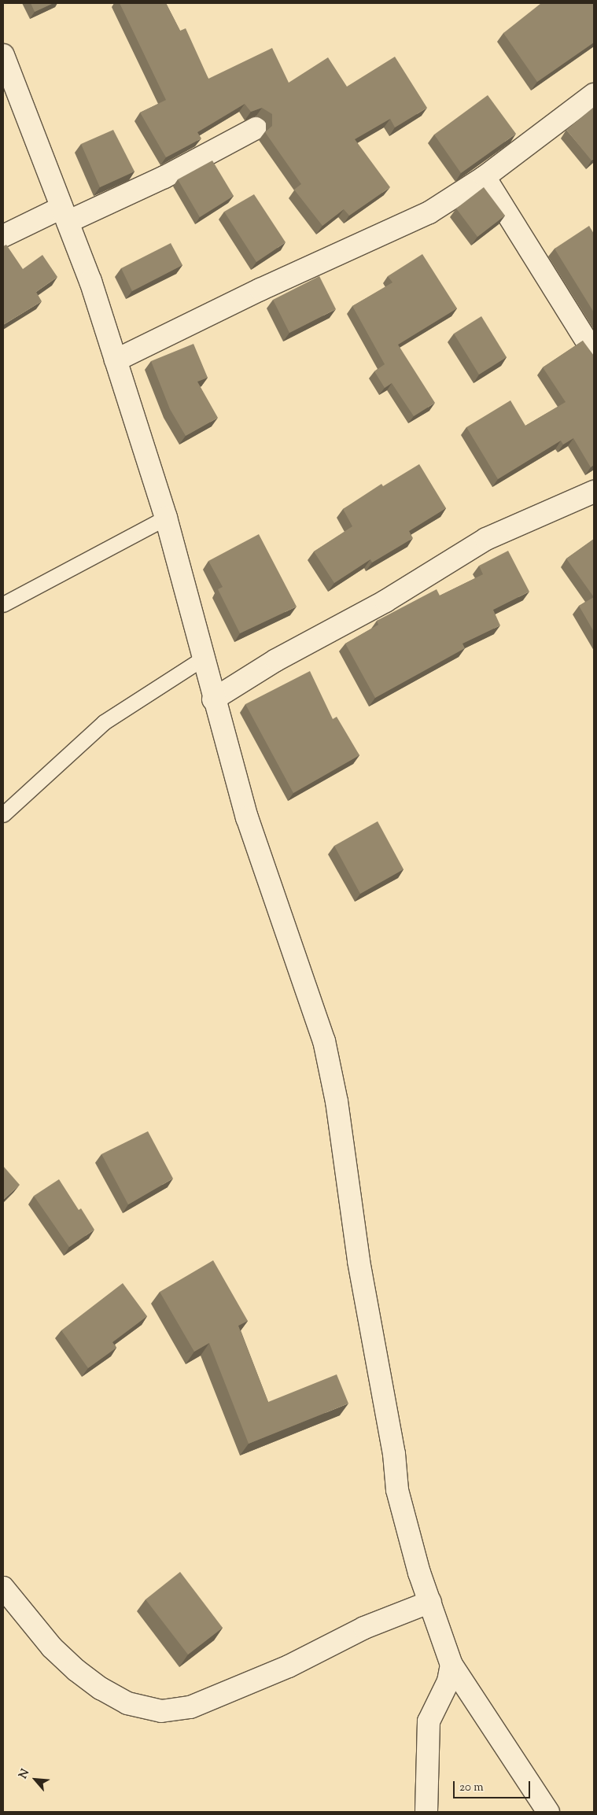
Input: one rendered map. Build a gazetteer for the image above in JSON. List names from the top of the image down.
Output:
{
  "scale_bar": "20 m",
  "north": "top left"
}
